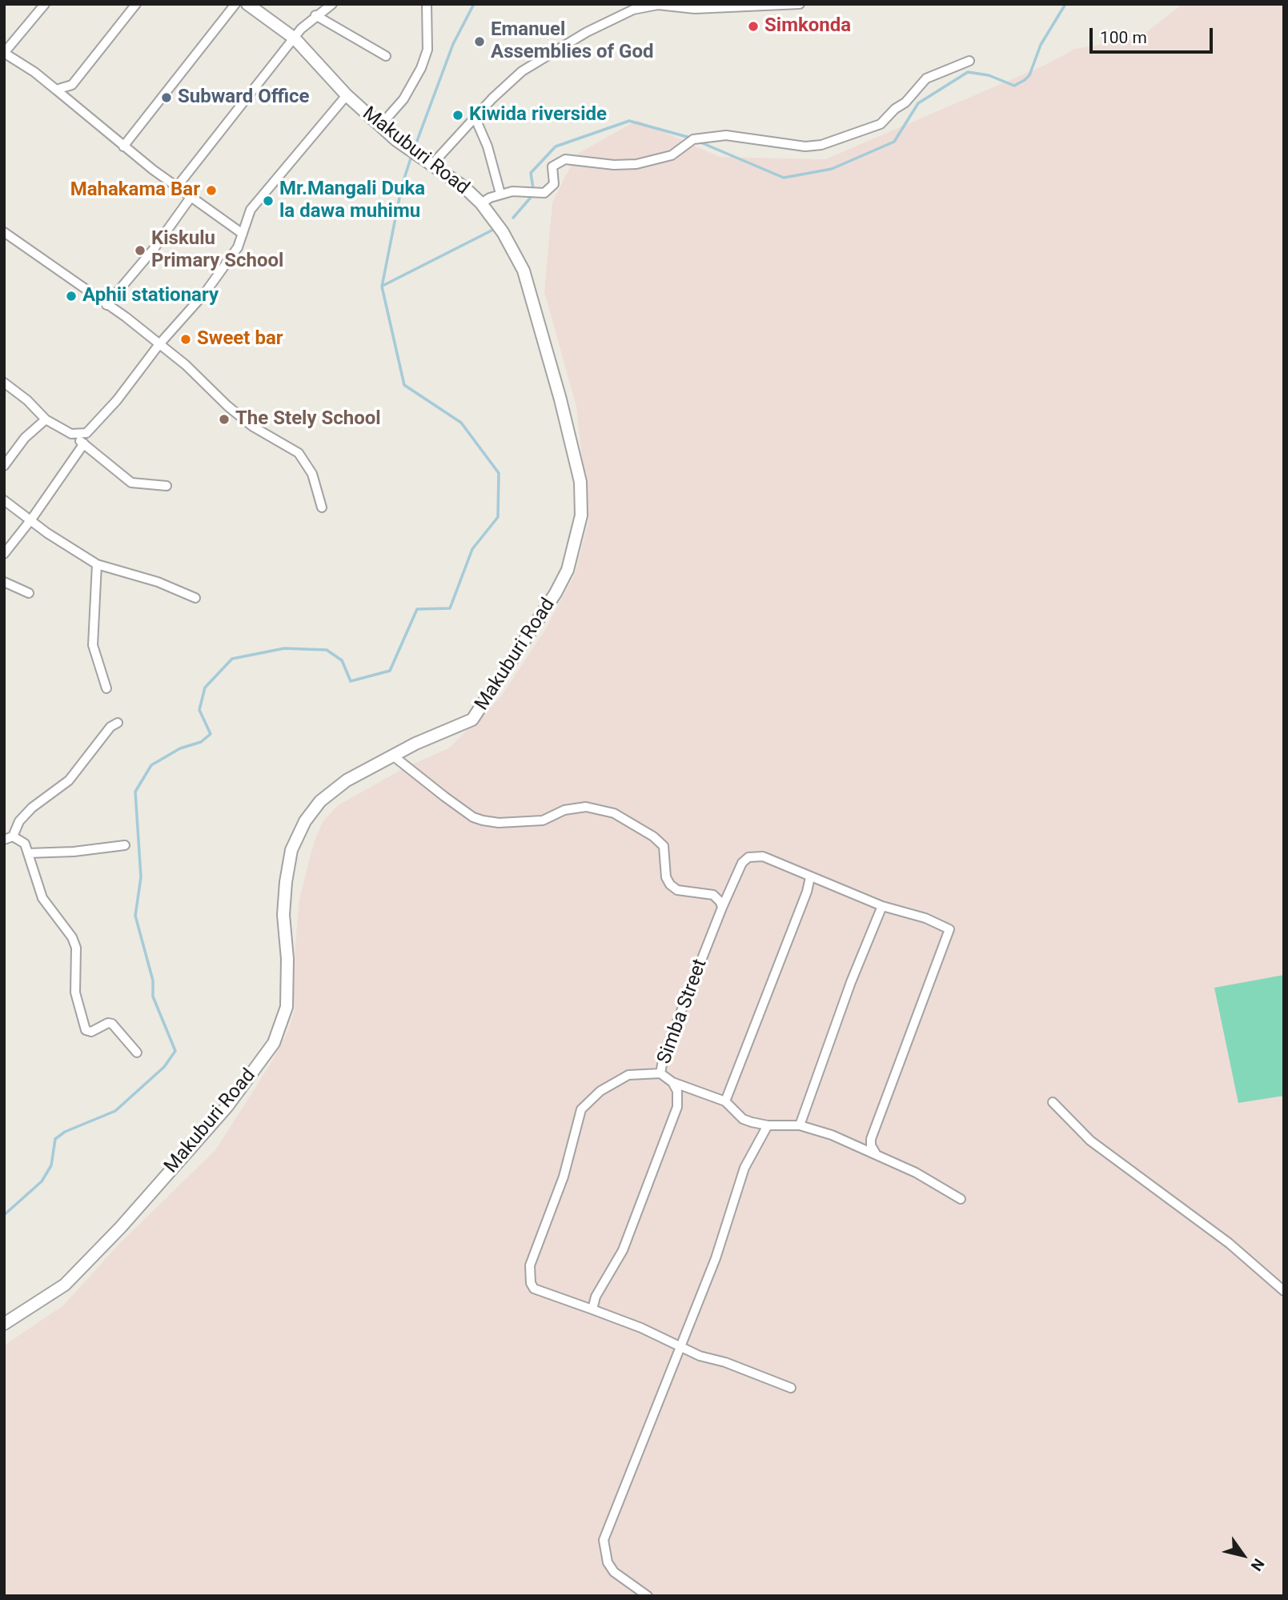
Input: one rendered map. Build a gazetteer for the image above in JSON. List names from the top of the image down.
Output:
{
  "streets": {
    "street": ["Makuburi Road", "Simba Street"]
  },
  "places": [
    "Simkonda",
    "Emanuel Assemblies of God",
    "Subward Office",
    "Kiwida riverside",
    "Mahakama Bar",
    "Mr.Mangali Duka la dawa muhimu",
    "Kiskulu Primary School",
    "Aphii stationary",
    "Sweet bar",
    "The Stely School"
  ],
  "scale_bar": "100 m",
  "north": "bottom right"
}
